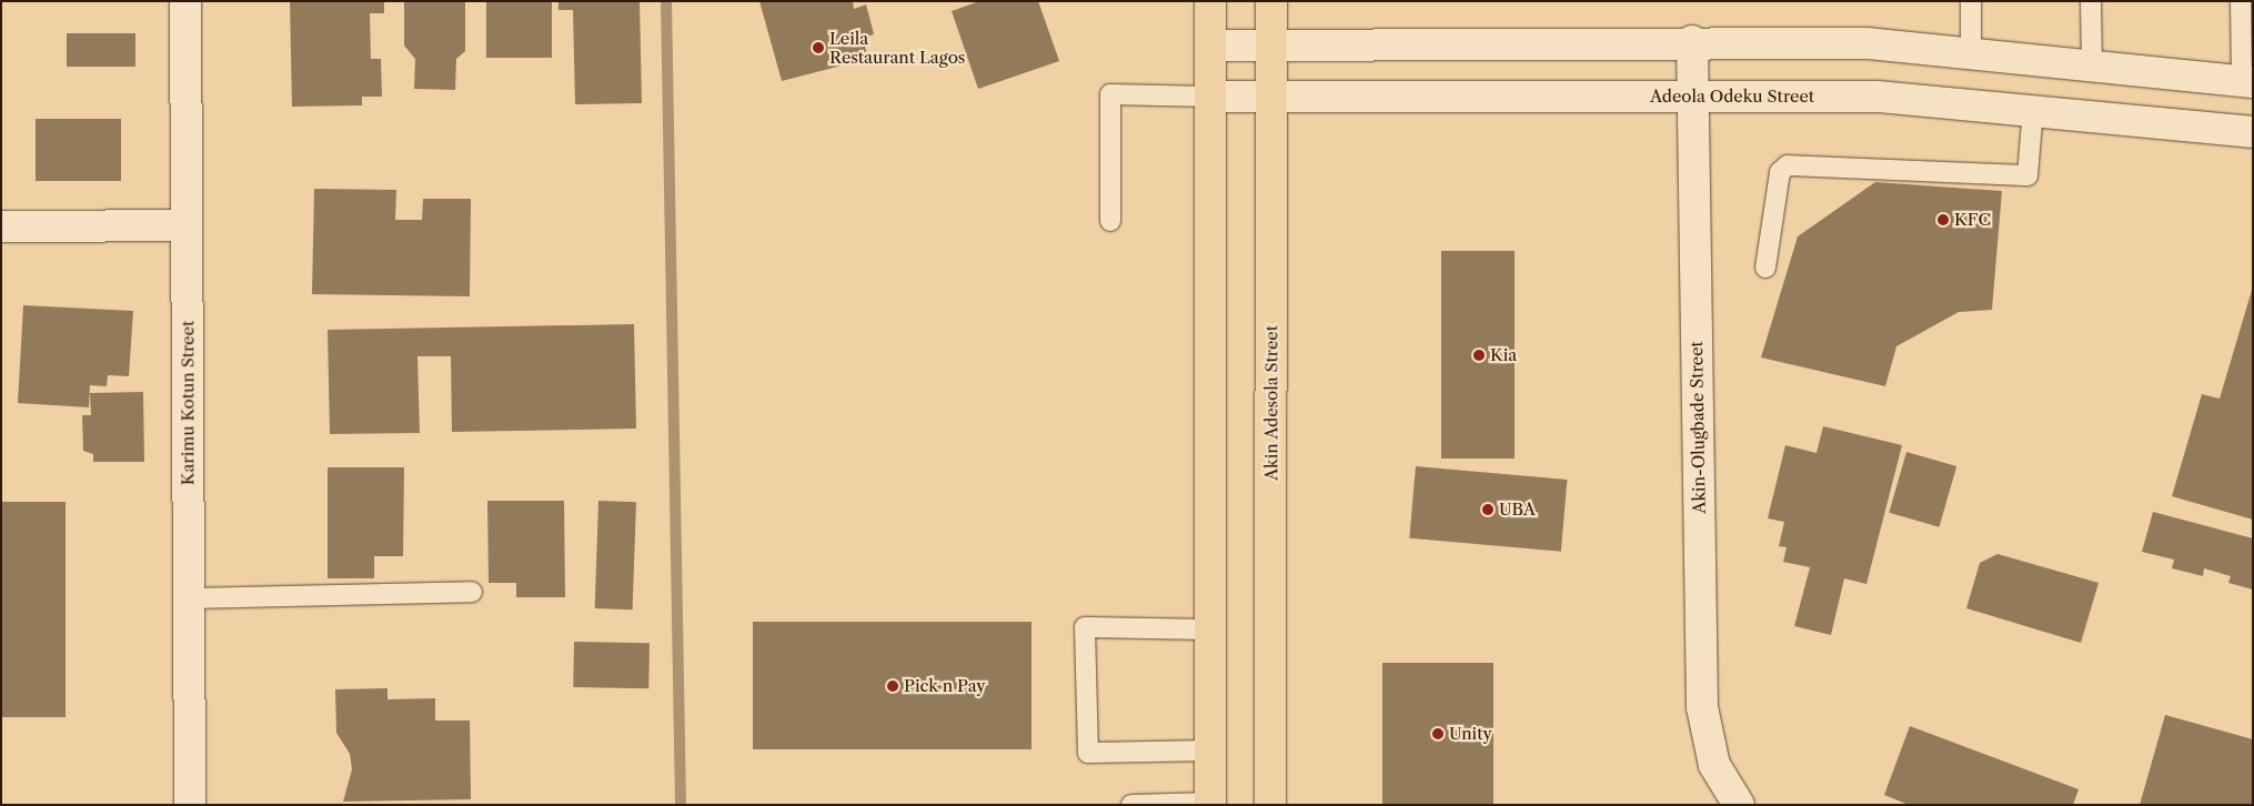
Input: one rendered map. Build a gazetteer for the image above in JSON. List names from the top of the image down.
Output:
{
  "streets": {
    "main road": [
      "Adeola Odeku Street",
      "Karimu Kotun Street",
      "Akin Adesola Street",
      "Akin-Olugbade Street"
    ]
  },
  "crossings": [
    ["Adeola Odeku Street", "Akin Adesola Street"],
    ["Adeola Odeku Street", "Akin-Olugbade Street"]
  ],
  "places": [
    "Leila Restaurant Lagos",
    "KFC",
    "Kia",
    "UBA",
    "Pick n Pay",
    "Unity"
  ]
}
